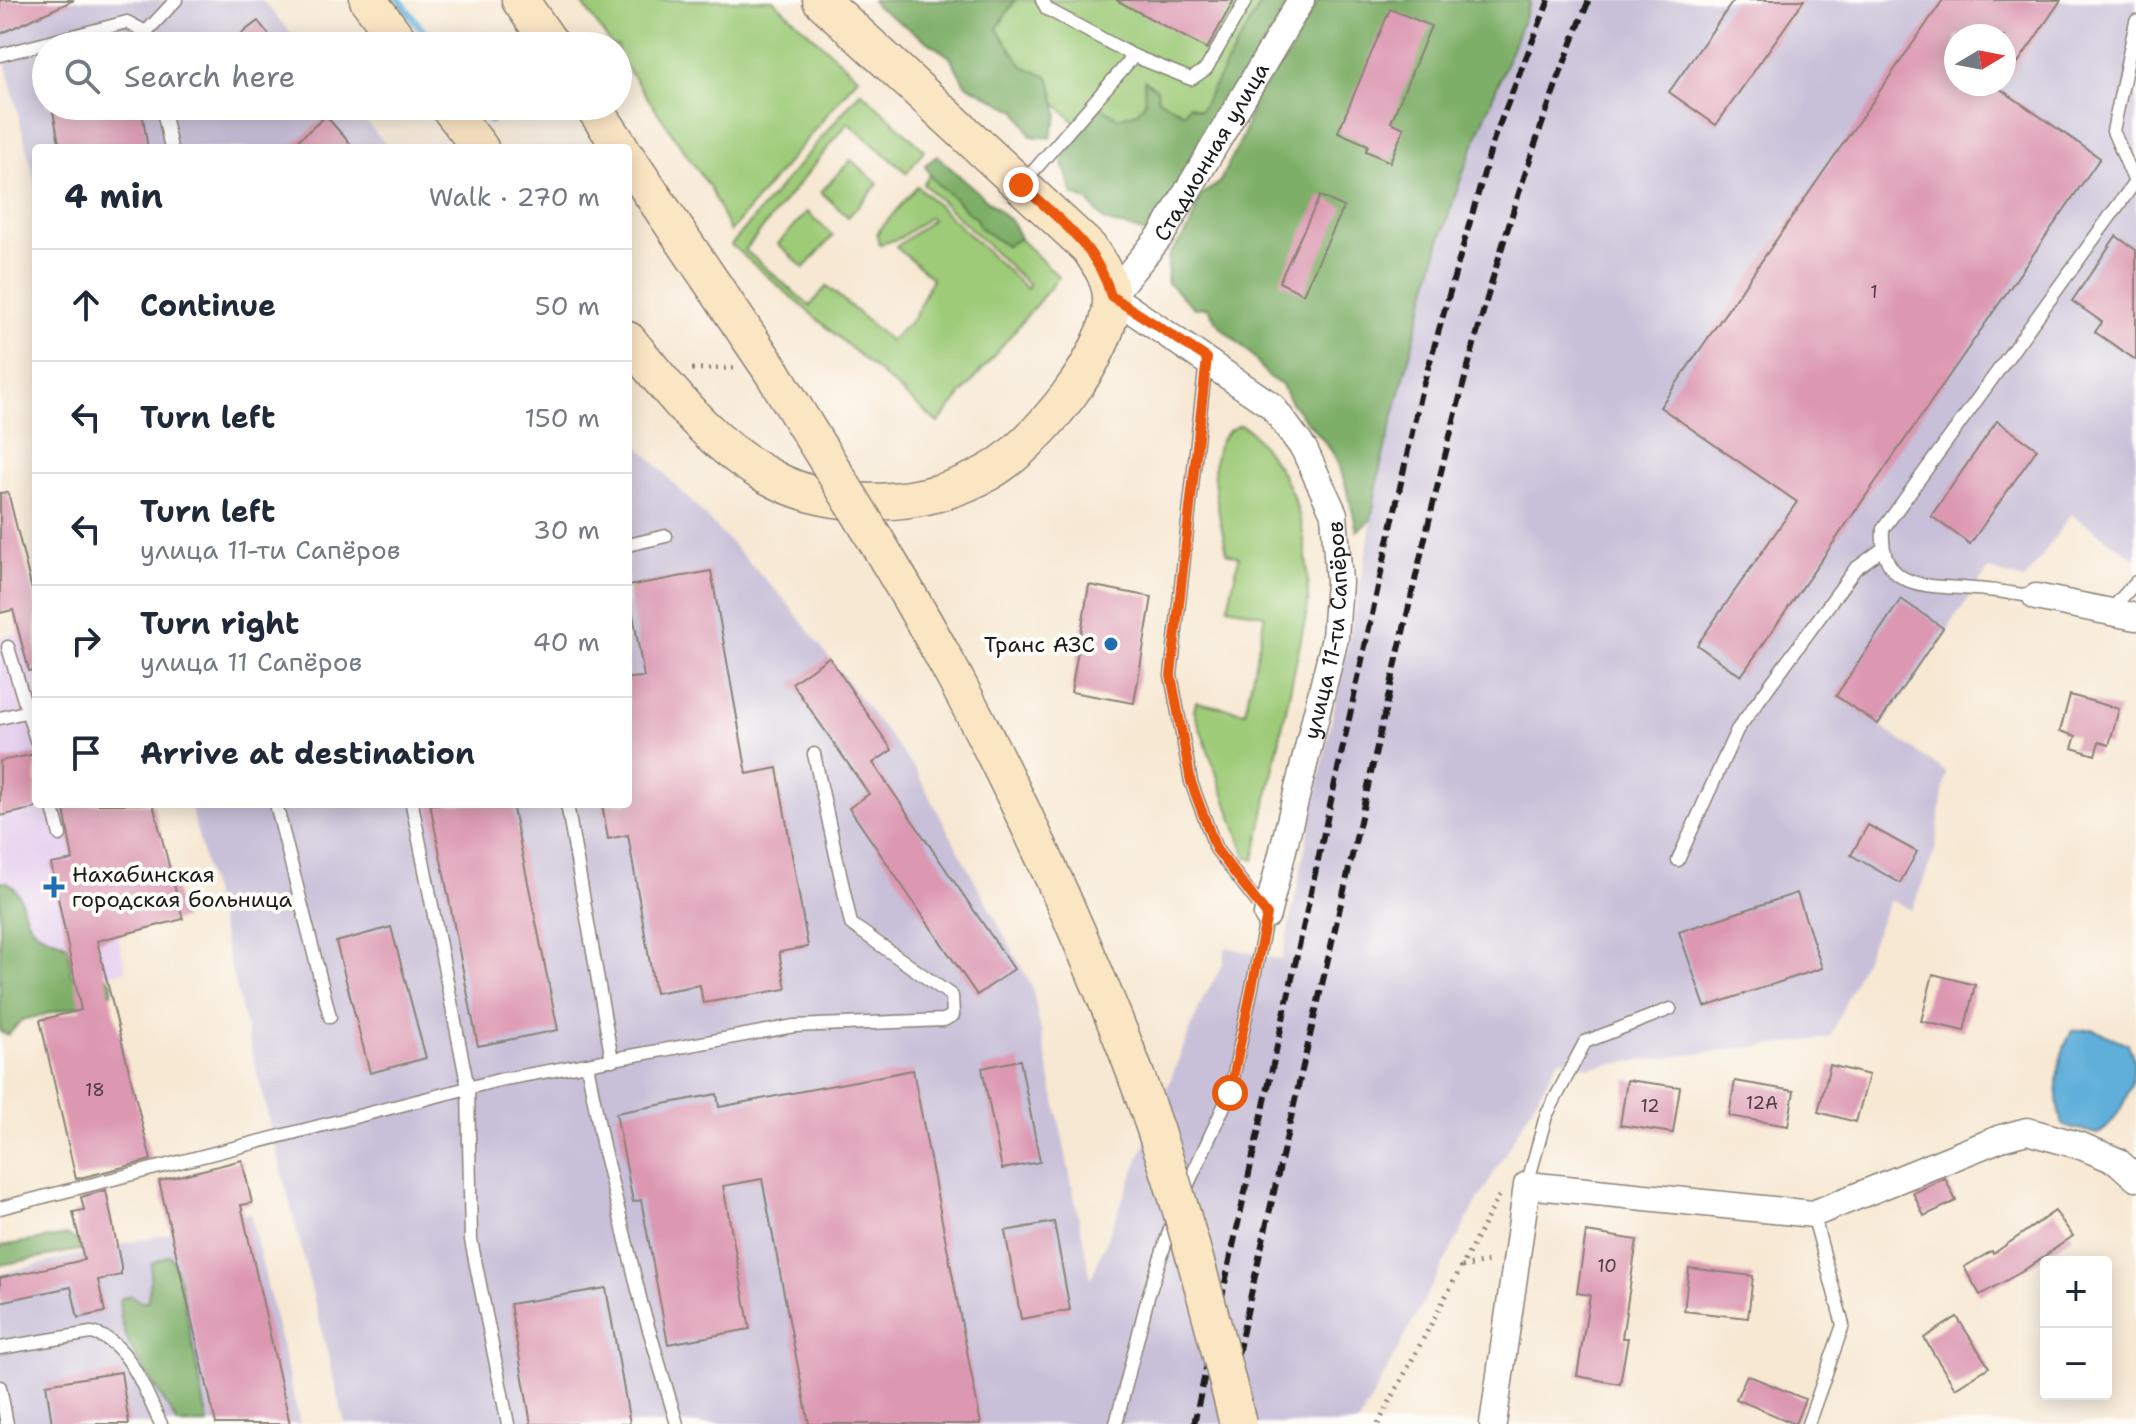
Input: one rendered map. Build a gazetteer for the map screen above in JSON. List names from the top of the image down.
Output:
{
  "streets": {
    "street": ["Стадионная улица", "улица 11-ти Сапёров"]
  },
  "crossings": [
    ["Стадионная улица", "улица 11-ти Сапёров"]
  ],
  "places": {
    "other": ["Транс АЗС"],
    "health": ["Нахабинская городская больница"]
  },
  "house_numbers": [
    "1",
    "18",
    "12А",
    "12",
    "10"
  ],
  "north": "right",
  "page": {
    "search": "Search here",
    "heading": ["4 min", "Walk · 270 m"],
    "list": [
      ["Continue", "50 m"],
      ["Turn left", "150 m"],
      ["Turn left", "улица 11-ти Сапёров", "30 m"],
      ["Turn right", "улица 11 Сапёров", "40 m"],
      "Arrive at destination"
    ],
    "map_buttons": ["+", "−"]
  }
}
